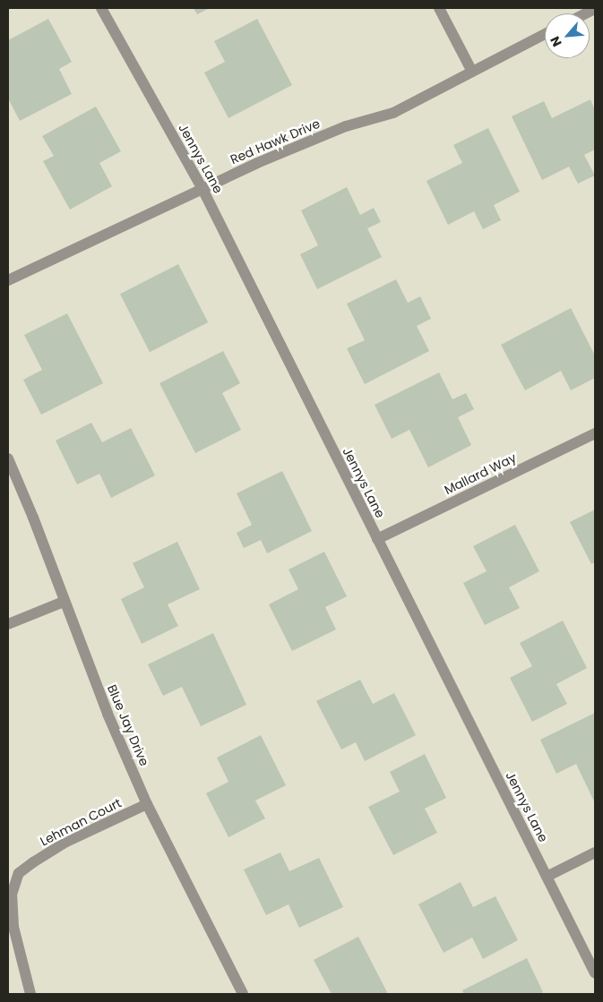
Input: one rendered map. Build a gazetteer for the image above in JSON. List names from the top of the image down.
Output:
{
  "streets": {
    "street": [
      "Red Hawk Drive",
      "Jennys Lane",
      "Mallard Way",
      "Blue Jay Drive",
      "Lehman Court"
    ]
  },
  "crossings": [
    ["Red Hawk Drive", "Jennys Lane"],
    ["Jennys Lane", "Mallard Way"],
    ["Blue Jay Drive", "Lehman Court"]
  ],
  "north": "bottom left"
}
